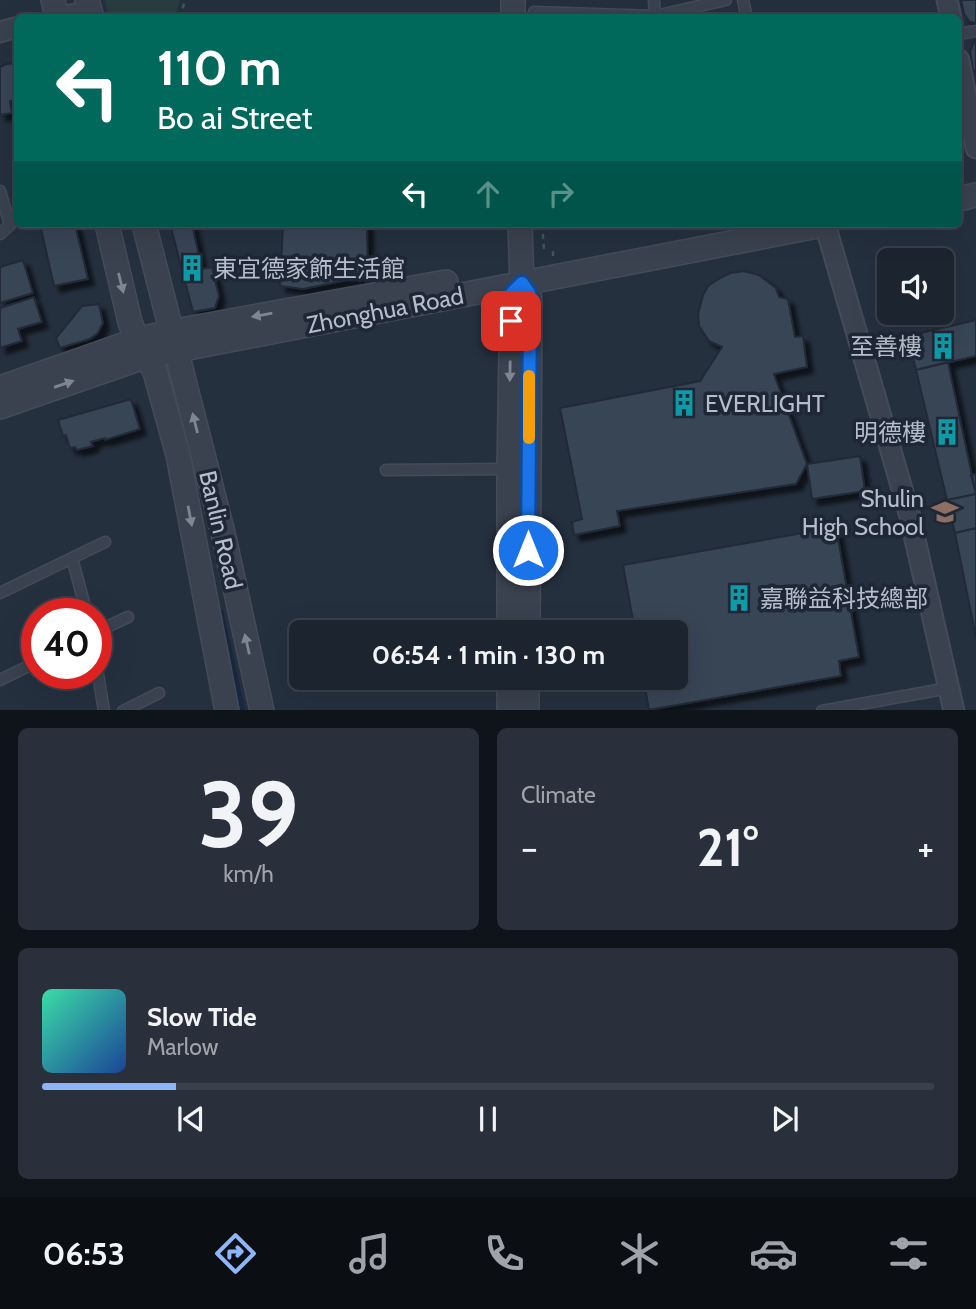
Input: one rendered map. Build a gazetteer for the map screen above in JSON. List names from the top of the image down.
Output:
{
  "streets": {
    "street": ["Zhonghua Road", "Banlin Road"]
  },
  "crossings": [
    ["Zhonghua Road", "Banlin Road"]
  ],
  "places": {
    "building": [
      "東宜德家飾生活館",
      "至善樓",
      "EVERLIGHT",
      "明德樓",
      "嘉聯益科技總部"
    ],
    "school or university": ["Shulin High School"]
  },
  "page": {
    "turn": ["110 m", "Bo ai Street"],
    "limit": "40",
    "trip": "06:54 · 1 min · 130 m",
    "tile": [
      ["39", "km/h"],
      "Climate"
    ],
    "heat": ["−", "21°", "+"],
    "song": ["Slow Tide", "Marlow"],
    "tabs": "06:53"
  }
}
